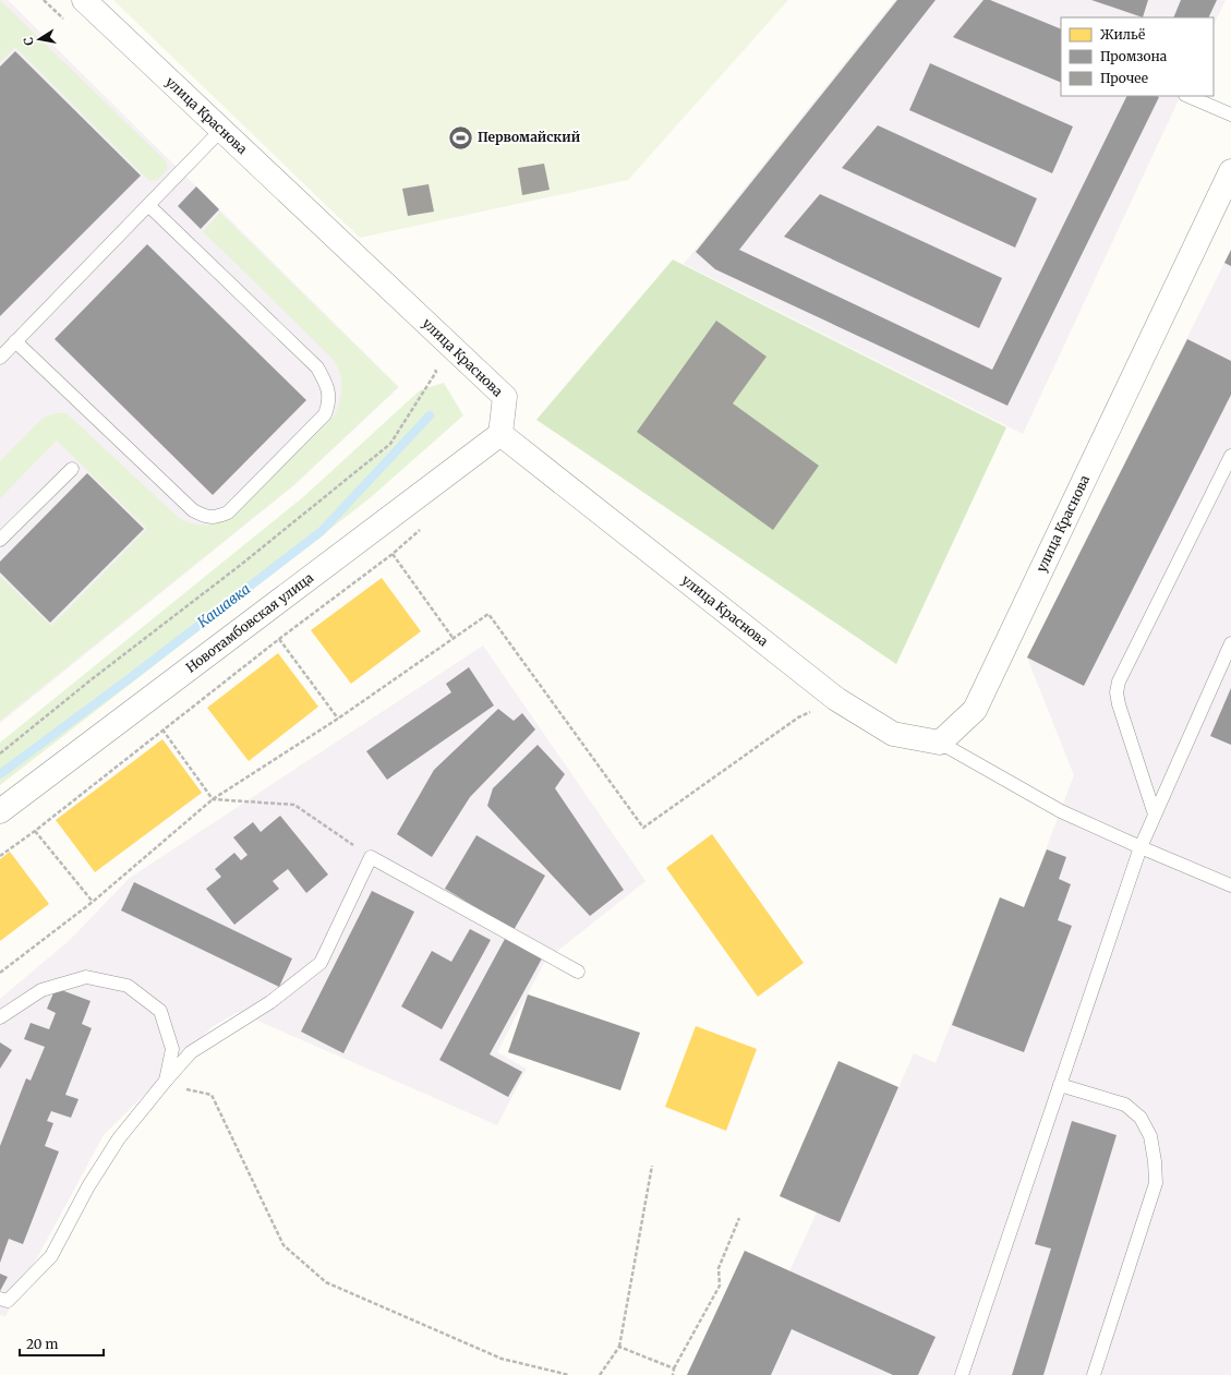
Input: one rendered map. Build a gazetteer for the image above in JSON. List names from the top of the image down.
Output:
{
  "streets": {
    "street": ["улица Краснова", "Новотамбовская улица"]
  },
  "crossings": [
    ["улица Краснова", "Новотамбовская улица"]
  ],
  "water": ["Кашавка"],
  "places": {
    "sports": ["Первомайский"]
  },
  "legend": ["Жильё", "Промзона", "Прочее"],
  "scale_bar": "20 m",
  "north": "left"
}
